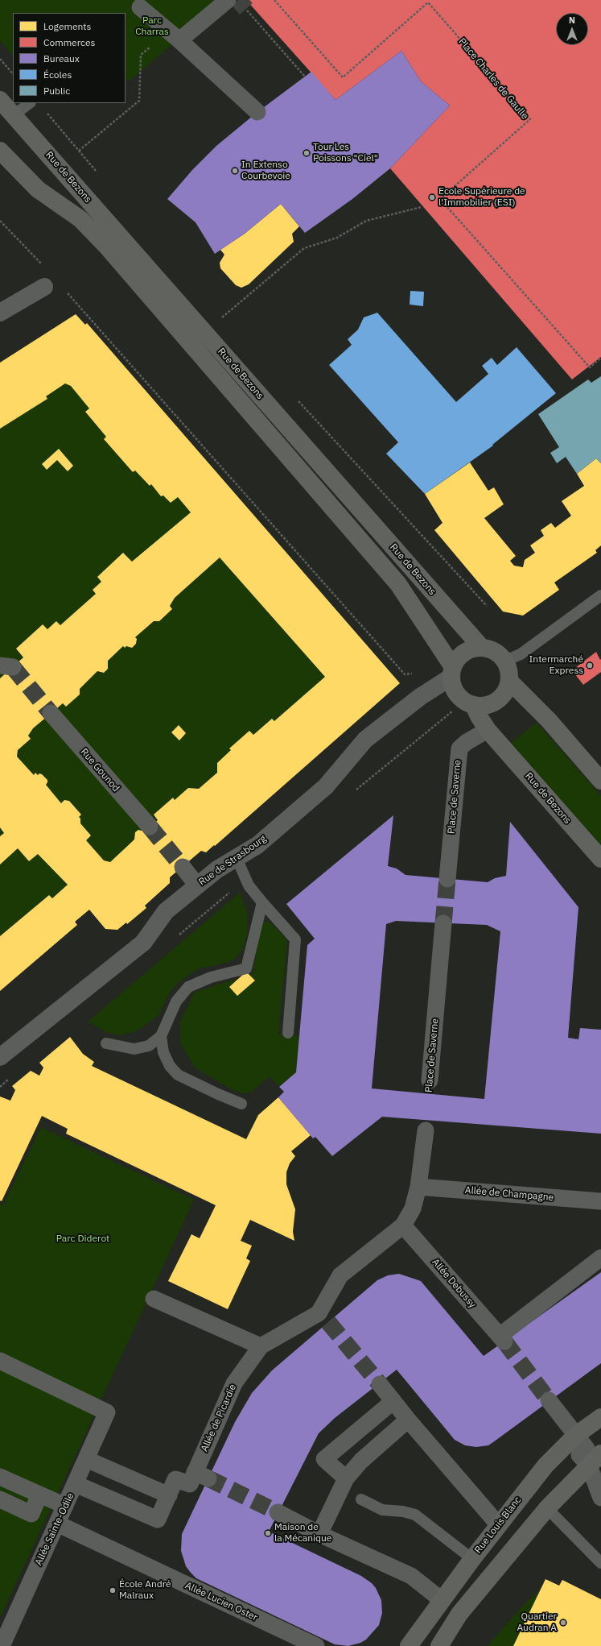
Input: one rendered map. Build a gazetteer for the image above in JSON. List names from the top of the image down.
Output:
{
  "streets": {
    "main road": ["Rue de Bezons", "Rue Louis Blanc"],
    "street": [
      "Rue Gounod",
      "Place de Saverne",
      "Rue de Strasbourg",
      "Allée de Champagne",
      "Allée Debussy",
      "Allée de Picardie",
      "Allée Sainte-Odile",
      "Allée Lucien Oster"
    ],
    "path": ["Place Charles de Gaulle"]
  },
  "crossings": [
    ["Rue de Bezons", "Place de Saverne"],
    ["Rue de Bezons", "Rue de Strasbourg"],
    ["Allée de Champagne", "Allée de Picardie"],
    ["Allée Debussy", "Allée de Picardie"],
    ["Allée de Picardie", "Allée Sainte-Odile"],
    ["Allée Sainte-Odile", "Allée Lucien Oster"]
  ],
  "parks": ["Parc Charras", "Parc Diderot"],
  "places": [
    "Tour Les Poissons \"Ciel\"",
    "In Extenso Courbevoie",
    "Ecole Supérieure de l'Immobilier (ESI)",
    "Intermarché Express",
    "Maison de la Mécanique",
    "École André Malraux",
    "Quartier Audran A"
  ],
  "legend": [
    "Logements",
    "Commerces",
    "Bureaux",
    "Écoles",
    "Public"
  ],
  "north": "top"
}
